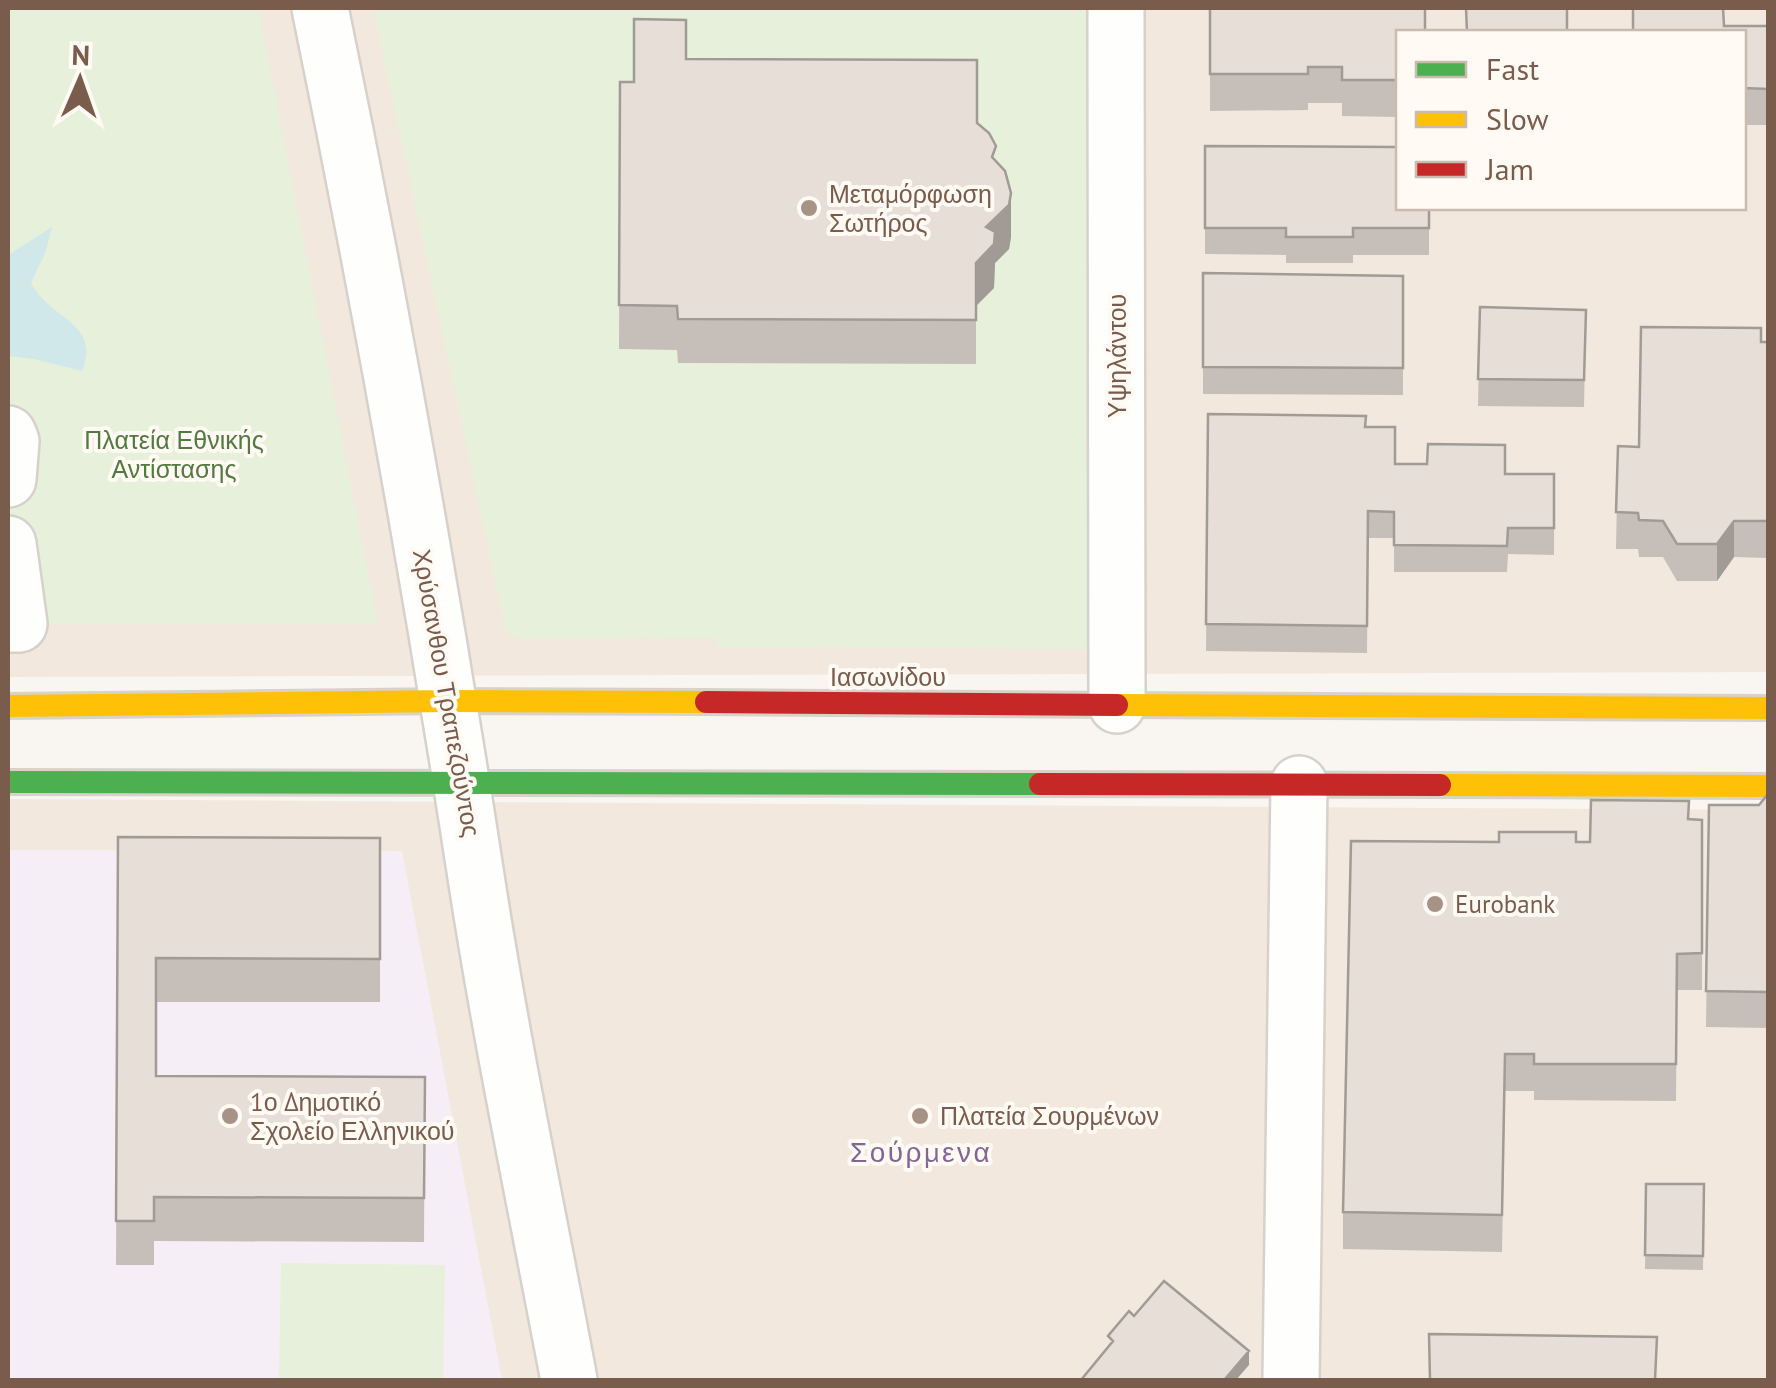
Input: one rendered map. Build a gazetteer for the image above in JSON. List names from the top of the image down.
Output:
{
  "streets": {
    "street": ["Υψηλάντου", "Ιασωνίδου", "Χρύσανθου Τραπεζούντος"]
  },
  "crossings": [
    ["Υψηλάντου", "Ιασωνίδου"],
    ["Ιασωνίδου", "Χρύσανθου Τραπεζούντος"]
  ],
  "districts": ["Σούρμενα"],
  "parks": ["Πλατεία Εθνικής Αντίστασης"],
  "places": [
    "Μεταμόρφωση Σωτήρος",
    "Eurobank",
    "1ο Δημοτικό Σχολείο Ελληνικού",
    "Πλατεία Σουρμένων"
  ],
  "legend": ["Fast", "Slow", "Jam"],
  "north": "top"
}
